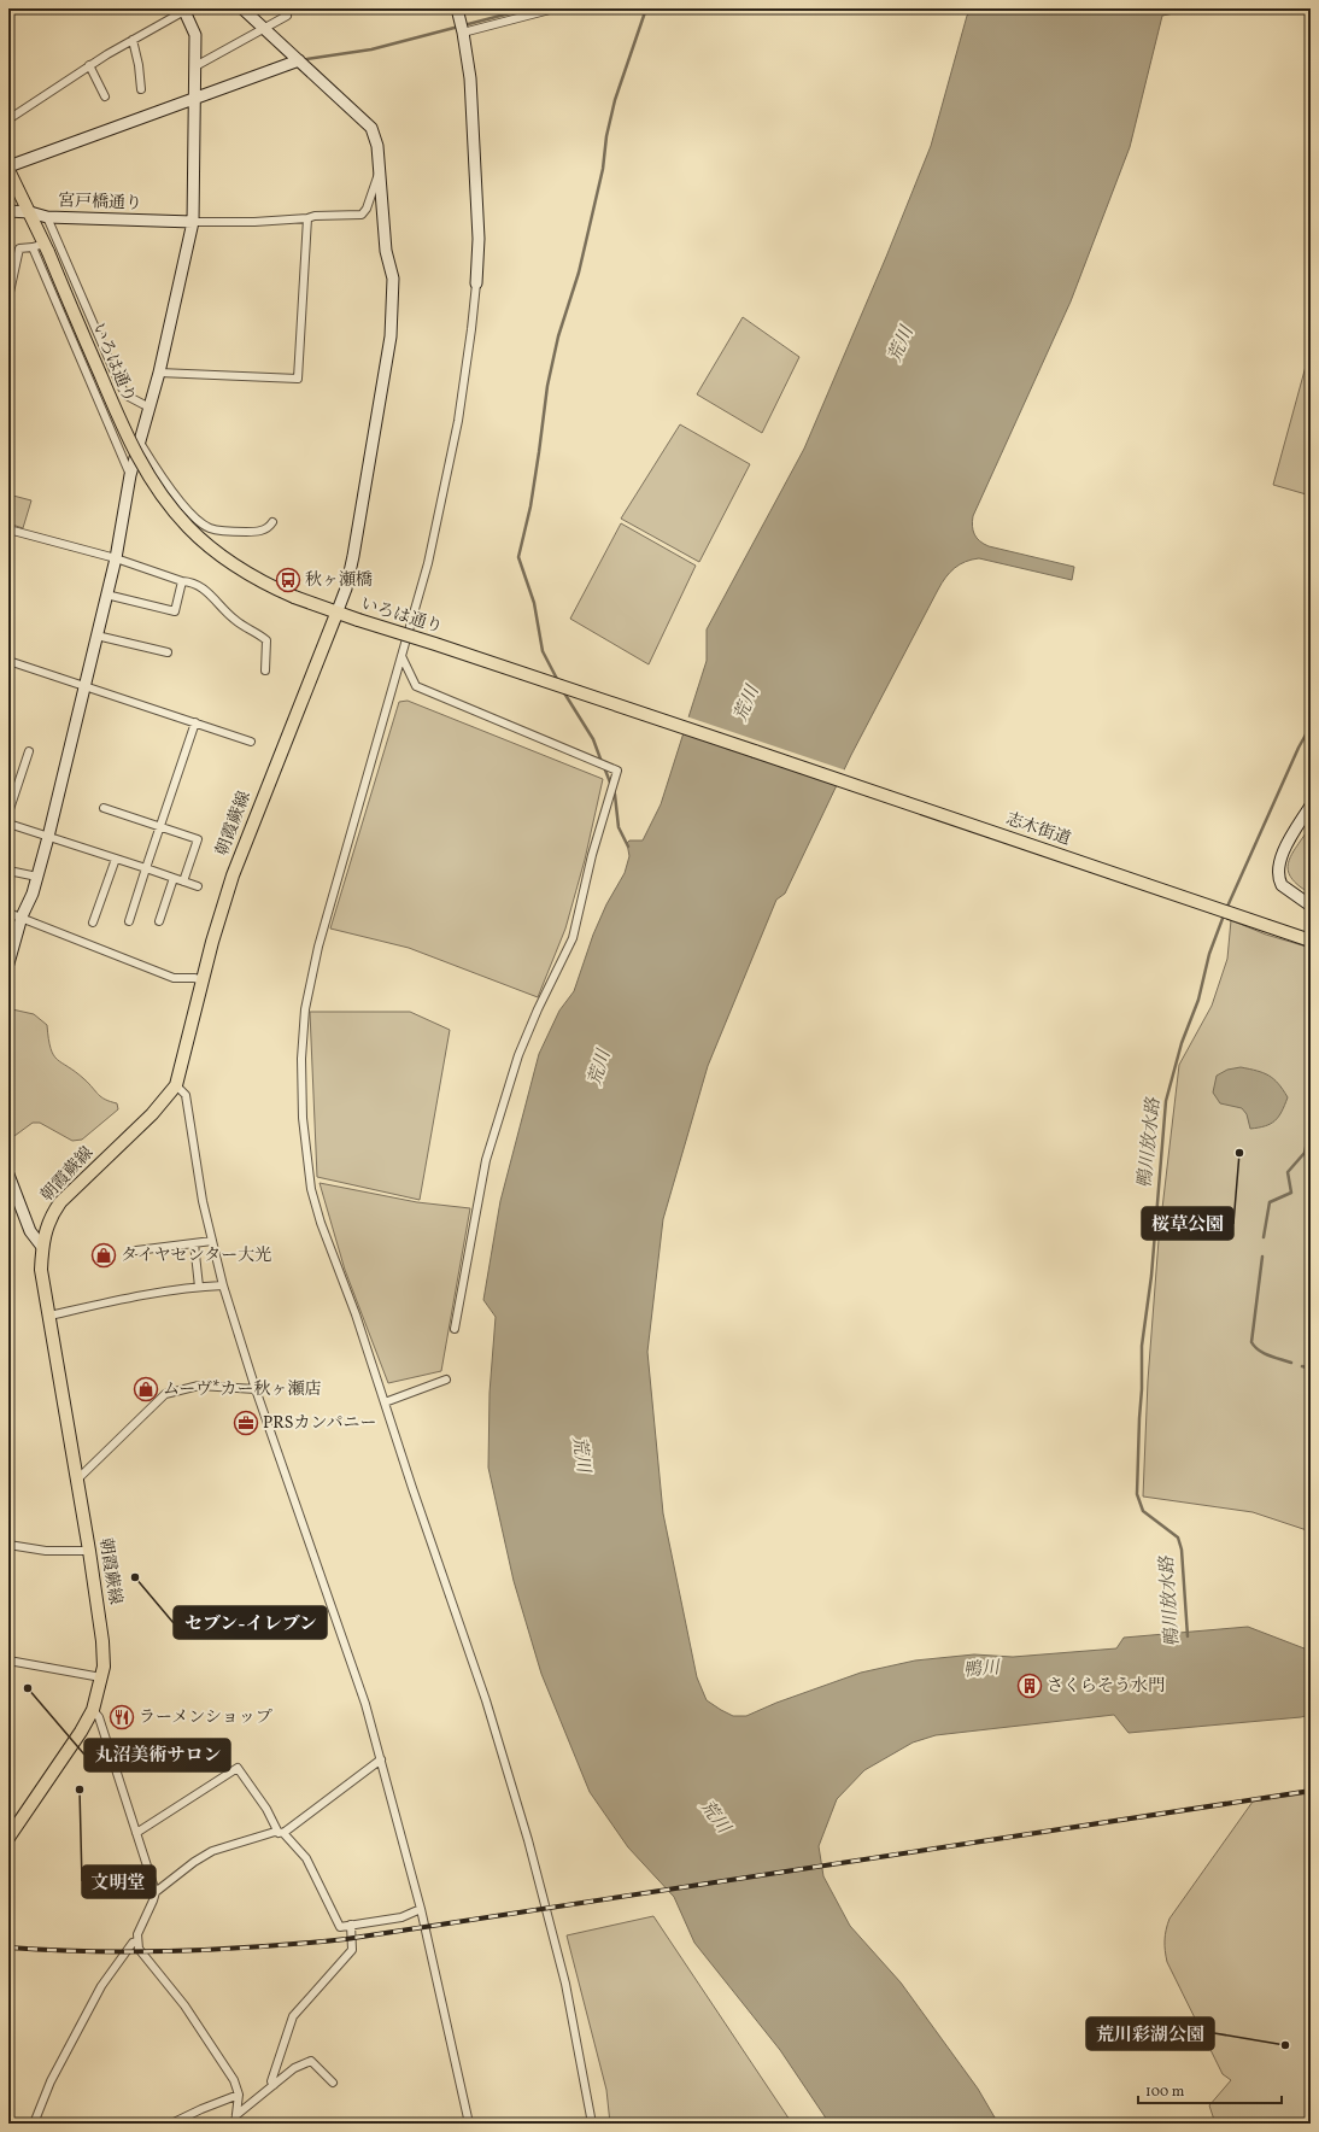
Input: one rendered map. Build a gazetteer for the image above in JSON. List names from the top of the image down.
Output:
{
  "streets": {
    "main road": ["いろは通り", "朝霞蕨線", "志木街道"],
    "street": ["宮戸橋通り"]
  },
  "crossings": [
    ["宮戸橋通り", "いろは通り"],
    ["いろは通り", "朝霞蕨線"],
    ["いろは通り", "志木街道"]
  ],
  "water": ["荒川", "鴨川放水路", "鴨川"],
  "places": {
    "bus stop": ["秋ヶ瀬橋"],
    "other": [
      "桜草公園",
      "セブン-イレブン",
      "丸沼美術サロン",
      "文明堂",
      "荒川彩湖公園"
    ],
    "shop": ["タイヤセンター大光", "ムーヴ*カー秋ヶ瀬店"],
    "office": ["PRSカンパニー"],
    "building": ["さくらそう水門"],
    "restaurant": ["ラーメンショップ"]
  },
  "scale_bar": "100 m"
}
